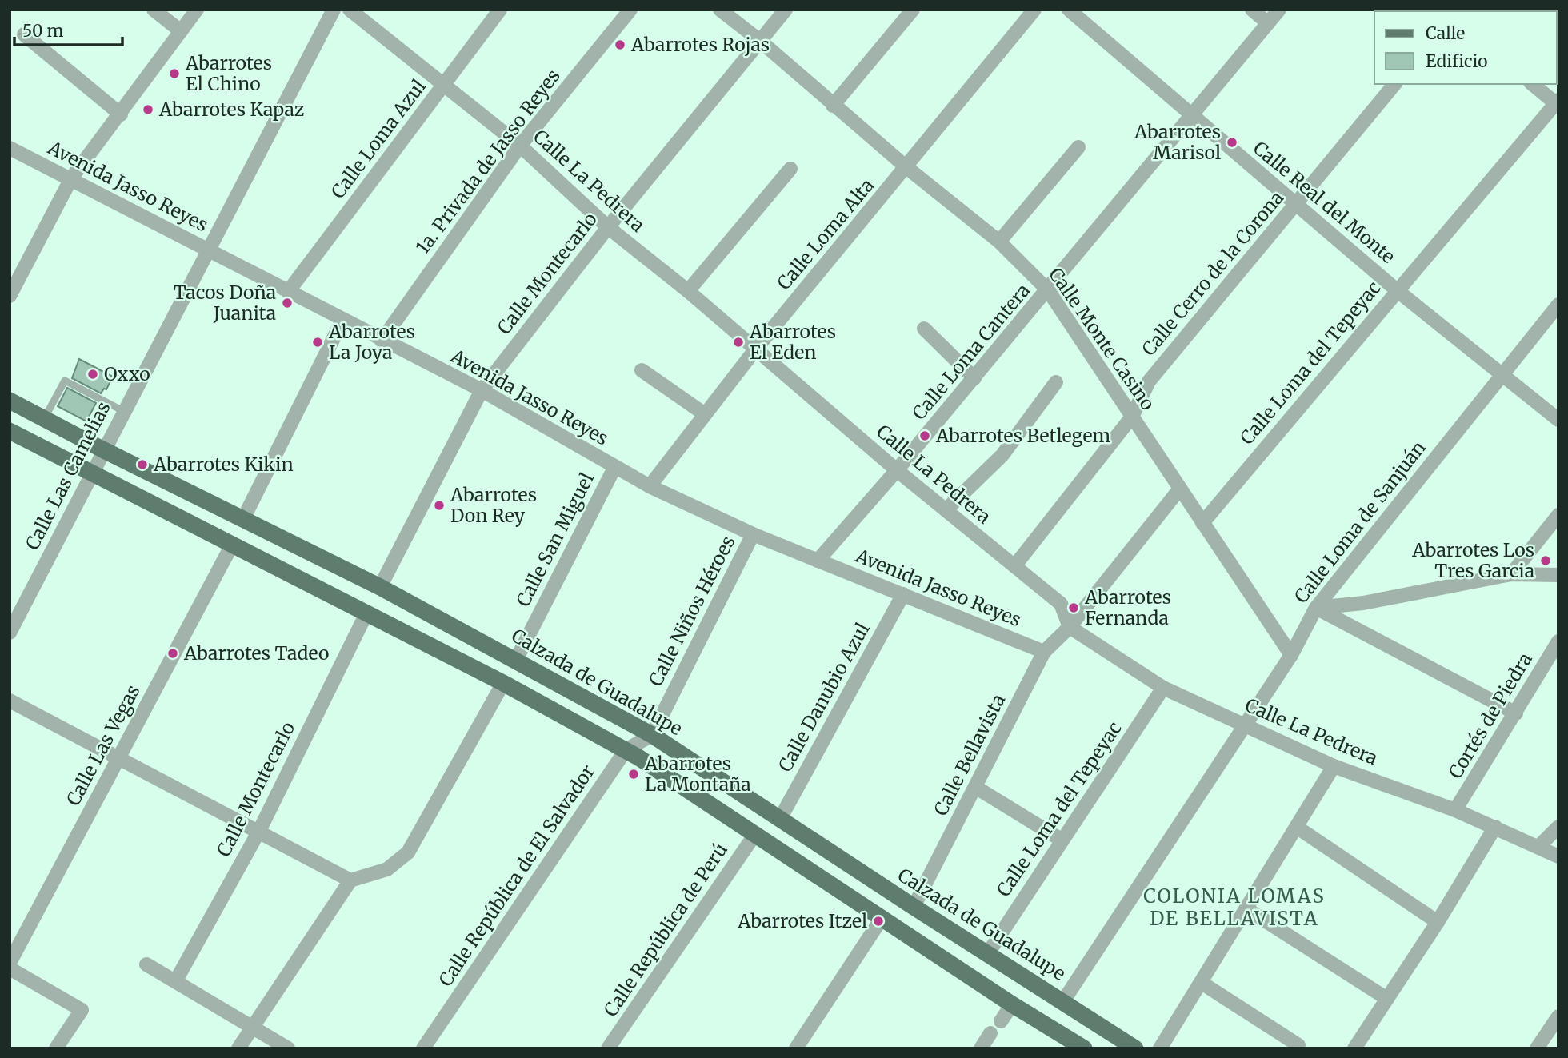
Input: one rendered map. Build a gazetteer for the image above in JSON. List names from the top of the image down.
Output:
{
  "streets": {
    "main road": ["Calzada de Guadalupe"],
    "street": [
      "Calle Loma Azul",
      "1a. Privada de Jasso Reyes",
      "Calle La Pedrera",
      "Avenida Jasso Reyes",
      "Calle Real del Monte",
      "Calle Loma Alta",
      "Calle Montecarlo",
      "Calle Cerro de la Corona",
      "Calle Monte Casino",
      "Calle Loma Cantera",
      "Calle Loma del Tepeyac",
      "Calle Las Camelias",
      "Calle Loma de Sanjuán",
      "Calle San Miguel",
      "Calle Niños Héroes",
      "Calle Danubio Azul",
      "Cortés de Piedra",
      "Calle Las Vegas",
      "Calle Bellavista",
      "Calle República de El Salvador",
      "Calle República de Perú"
    ]
  },
  "crossings": [
    ["Calle Loma Azul", "Calle La Pedrera"],
    ["Calle Loma Azul", "Avenida Jasso Reyes"],
    ["1a. Privada de Jasso Reyes", "Calle La Pedrera"],
    ["1a. Privada de Jasso Reyes", "Avenida Jasso Reyes"],
    ["Calle La Pedrera", "Calle Loma Alta"],
    ["Calle La Pedrera", "Calle Montecarlo"],
    ["Calle La Pedrera", "Calle Cerro de la Corona"],
    ["Calle La Pedrera", "Calle Loma Cantera"],
    ["Calle La Pedrera", "Calle Loma del Tepeyac"],
    ["Calle La Pedrera", "Calle Loma de Sanjuán"],
    ["Calle La Pedrera", "Cortés de Piedra"],
    ["Calle La Pedrera", "Calle Bellavista"],
    ["Avenida Jasso Reyes", "Calle Loma Alta"],
    ["Avenida Jasso Reyes", "Calle Montecarlo"],
    ["Avenida Jasso Reyes", "Calle Loma Cantera"],
    ["Avenida Jasso Reyes", "Calle Las Camelias"],
    ["Avenida Jasso Reyes", "Calle San Miguel"],
    ["Avenida Jasso Reyes", "Calle Niños Héroes"],
    ["Avenida Jasso Reyes", "Calle Danubio Azul"],
    ["Avenida Jasso Reyes", "Calle Bellavista"],
    ["Calle Real del Monte", "Calle Cerro de la Corona"],
    ["Calle Real del Monte", "Calle Loma Cantera"],
    ["Calle Real del Monte", "Calle Loma del Tepeyac"],
    ["Calle Real del Monte", "Calle Loma de Sanjuán"],
    ["Calle Loma Alta", "Calle Monte Casino"],
    ["Calle Montecarlo", "Calle Monte Casino"],
    ["Calle Montecarlo", "Calzada de Guadalupe"],
    ["Calle Cerro de la Corona", "Calle Monte Casino"],
    ["Calle Monte Casino", "Calle Loma Cantera"],
    ["Calle Monte Casino", "Calle Loma del Tepeyac"],
    ["Calle Monte Casino", "Calle Loma de Sanjuán"],
    ["Calle Loma del Tepeyac", "Calzada de Guadalupe"],
    ["Calle Las Camelias", "Calzada de Guadalupe"],
    ["Calle Loma de Sanjuán", "Calzada de Guadalupe"],
    ["Calle San Miguel", "Calzada de Guadalupe"],
    ["Calle Niños Héroes", "Calzada de Guadalupe"],
    ["Calle Niños Héroes", "Calle República de El Salvador"],
    ["Calzada de Guadalupe", "Calle Danubio Azul"],
    ["Calzada de Guadalupe", "Calle Bellavista"],
    ["Calzada de Guadalupe", "Calle República de El Salvador"]
  ],
  "districts": ["COLONIA LOMAS DE BELLAVISTA"],
  "places": [
    "Abarrotes Rojas",
    "Abarrotes El Chino",
    "Abarrotes Kapaz",
    "Abarrotes Marisol",
    "Tacos Doña Juanita",
    "Abarrotes La Joya",
    "Abarrotes El Eden",
    "Oxxo",
    "Abarrotes Betlegem",
    "Abarrotes Kikin",
    "Abarrotes Don Rey",
    "Abarrotes Los Tres Garcia",
    "Abarrotes Fernanda",
    "Abarrotes Tadeo",
    "Abarrotes La Montaña",
    "Abarrotes Itzel"
  ],
  "legend": ["Calle", "Edificio"],
  "scale_bar": "50 m"
}
